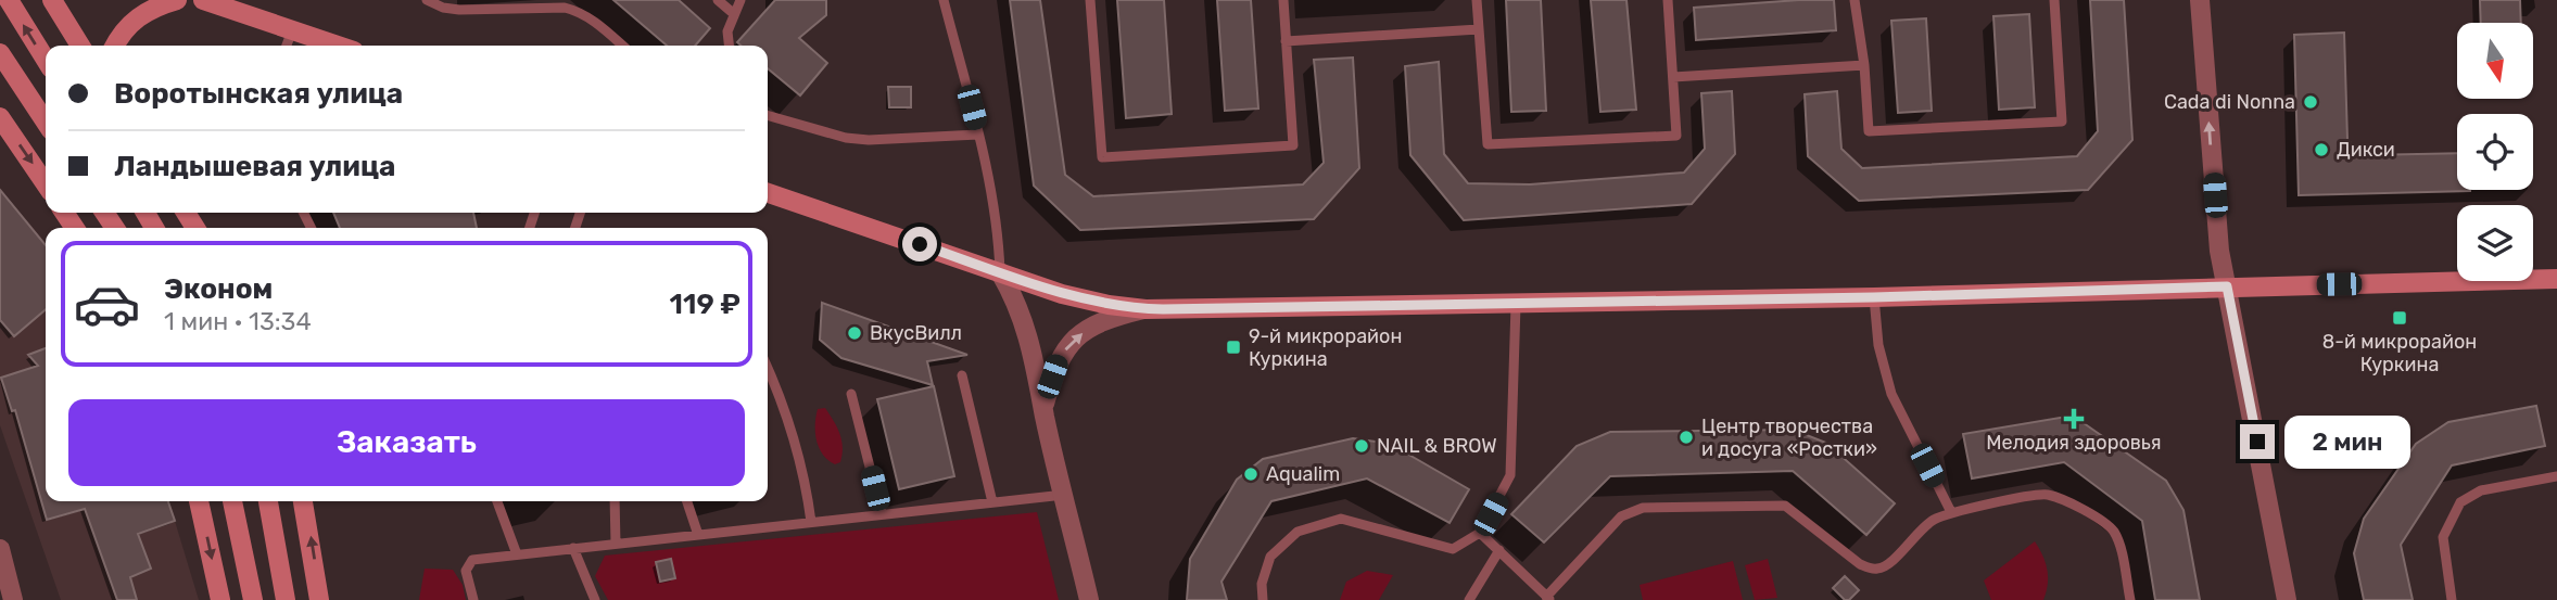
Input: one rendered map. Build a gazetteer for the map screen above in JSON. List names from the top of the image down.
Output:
{
  "places": {
    "other": [
      "Cada di Nonna",
      "Дикси",
      "ВкусВилл",
      "Центр творчества и досуга «Ростки»",
      "NAIL & BROW",
      "Aqualim"
    ],
    "transit": ["8-й микрорайон Куркина", "9-й микрорайон Куркина"],
    "health": ["Мелодия здоровья"]
  },
  "north": "bottom",
  "page": {
    "banner": ["Воротынская улица", "Ландышевая улица"],
    "list": [
      {
        "name": "Эконом",
        "note": "1 мин · 13:34",
        "value": "119 ₽"
      }
    ],
    "buttons": "Заказать",
    "bubble": "2 мин"
  }
}
